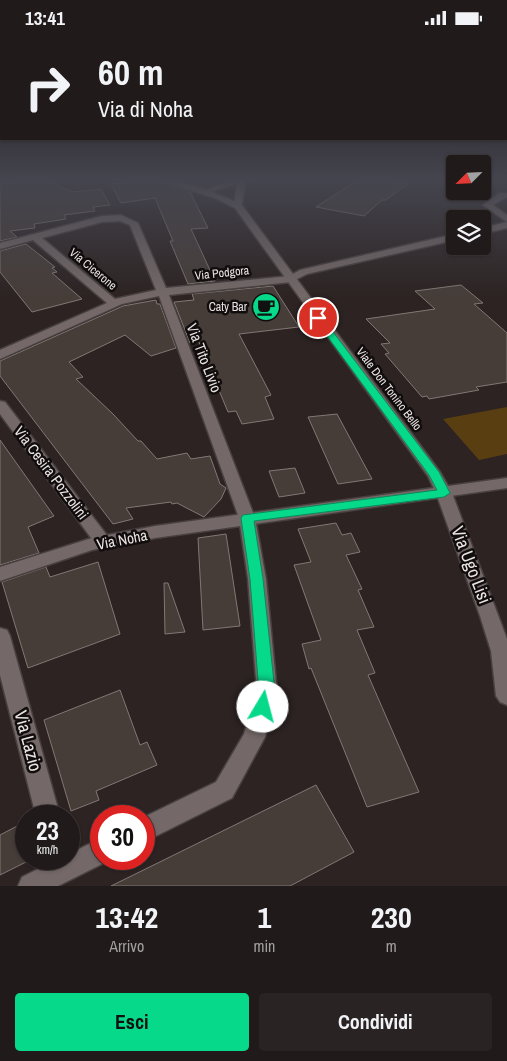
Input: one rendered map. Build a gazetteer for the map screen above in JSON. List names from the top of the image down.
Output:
{
  "streets": {
    "street": [
      "Via Cicerone",
      "Via Podgora",
      "Via Tito Livio",
      "Viale Don Tonino Bello",
      "Via Cesira Pozzolini",
      "Via Noha",
      "Via Ugo Lisi",
      "Via Lazio"
    ]
  },
  "crossings": [
    ["Via Cicerone", "Via Podgora"],
    ["Via Cicerone", "Via Tito Livio"],
    ["Via Podgora", "Via Tito Livio"],
    ["Via Podgora", "Viale Don Tonino Bello"],
    ["Via Tito Livio", "Via Noha"],
    ["Viale Don Tonino Bello", "Via Noha"],
    ["Viale Don Tonino Bello", "Via Ugo Lisi"],
    ["Via Cesira Pozzolini", "Via Noha"],
    ["Via Noha", "Via Ugo Lisi"]
  ],
  "places": {
    "cafe": ["Caty Bar"]
  },
  "north": "bottom left",
  "page": {
    "status": "13:41",
    "turn": ["60 m", "Via di Noha"],
    "speed": "23 km/h",
    "limit": "30",
    "eta": [
      "13:42",
      "Arrivo",
      "1",
      "min",
      "230",
      "m"
    ],
    "buttons": ["Esci", "Condividi"]
  }
}
